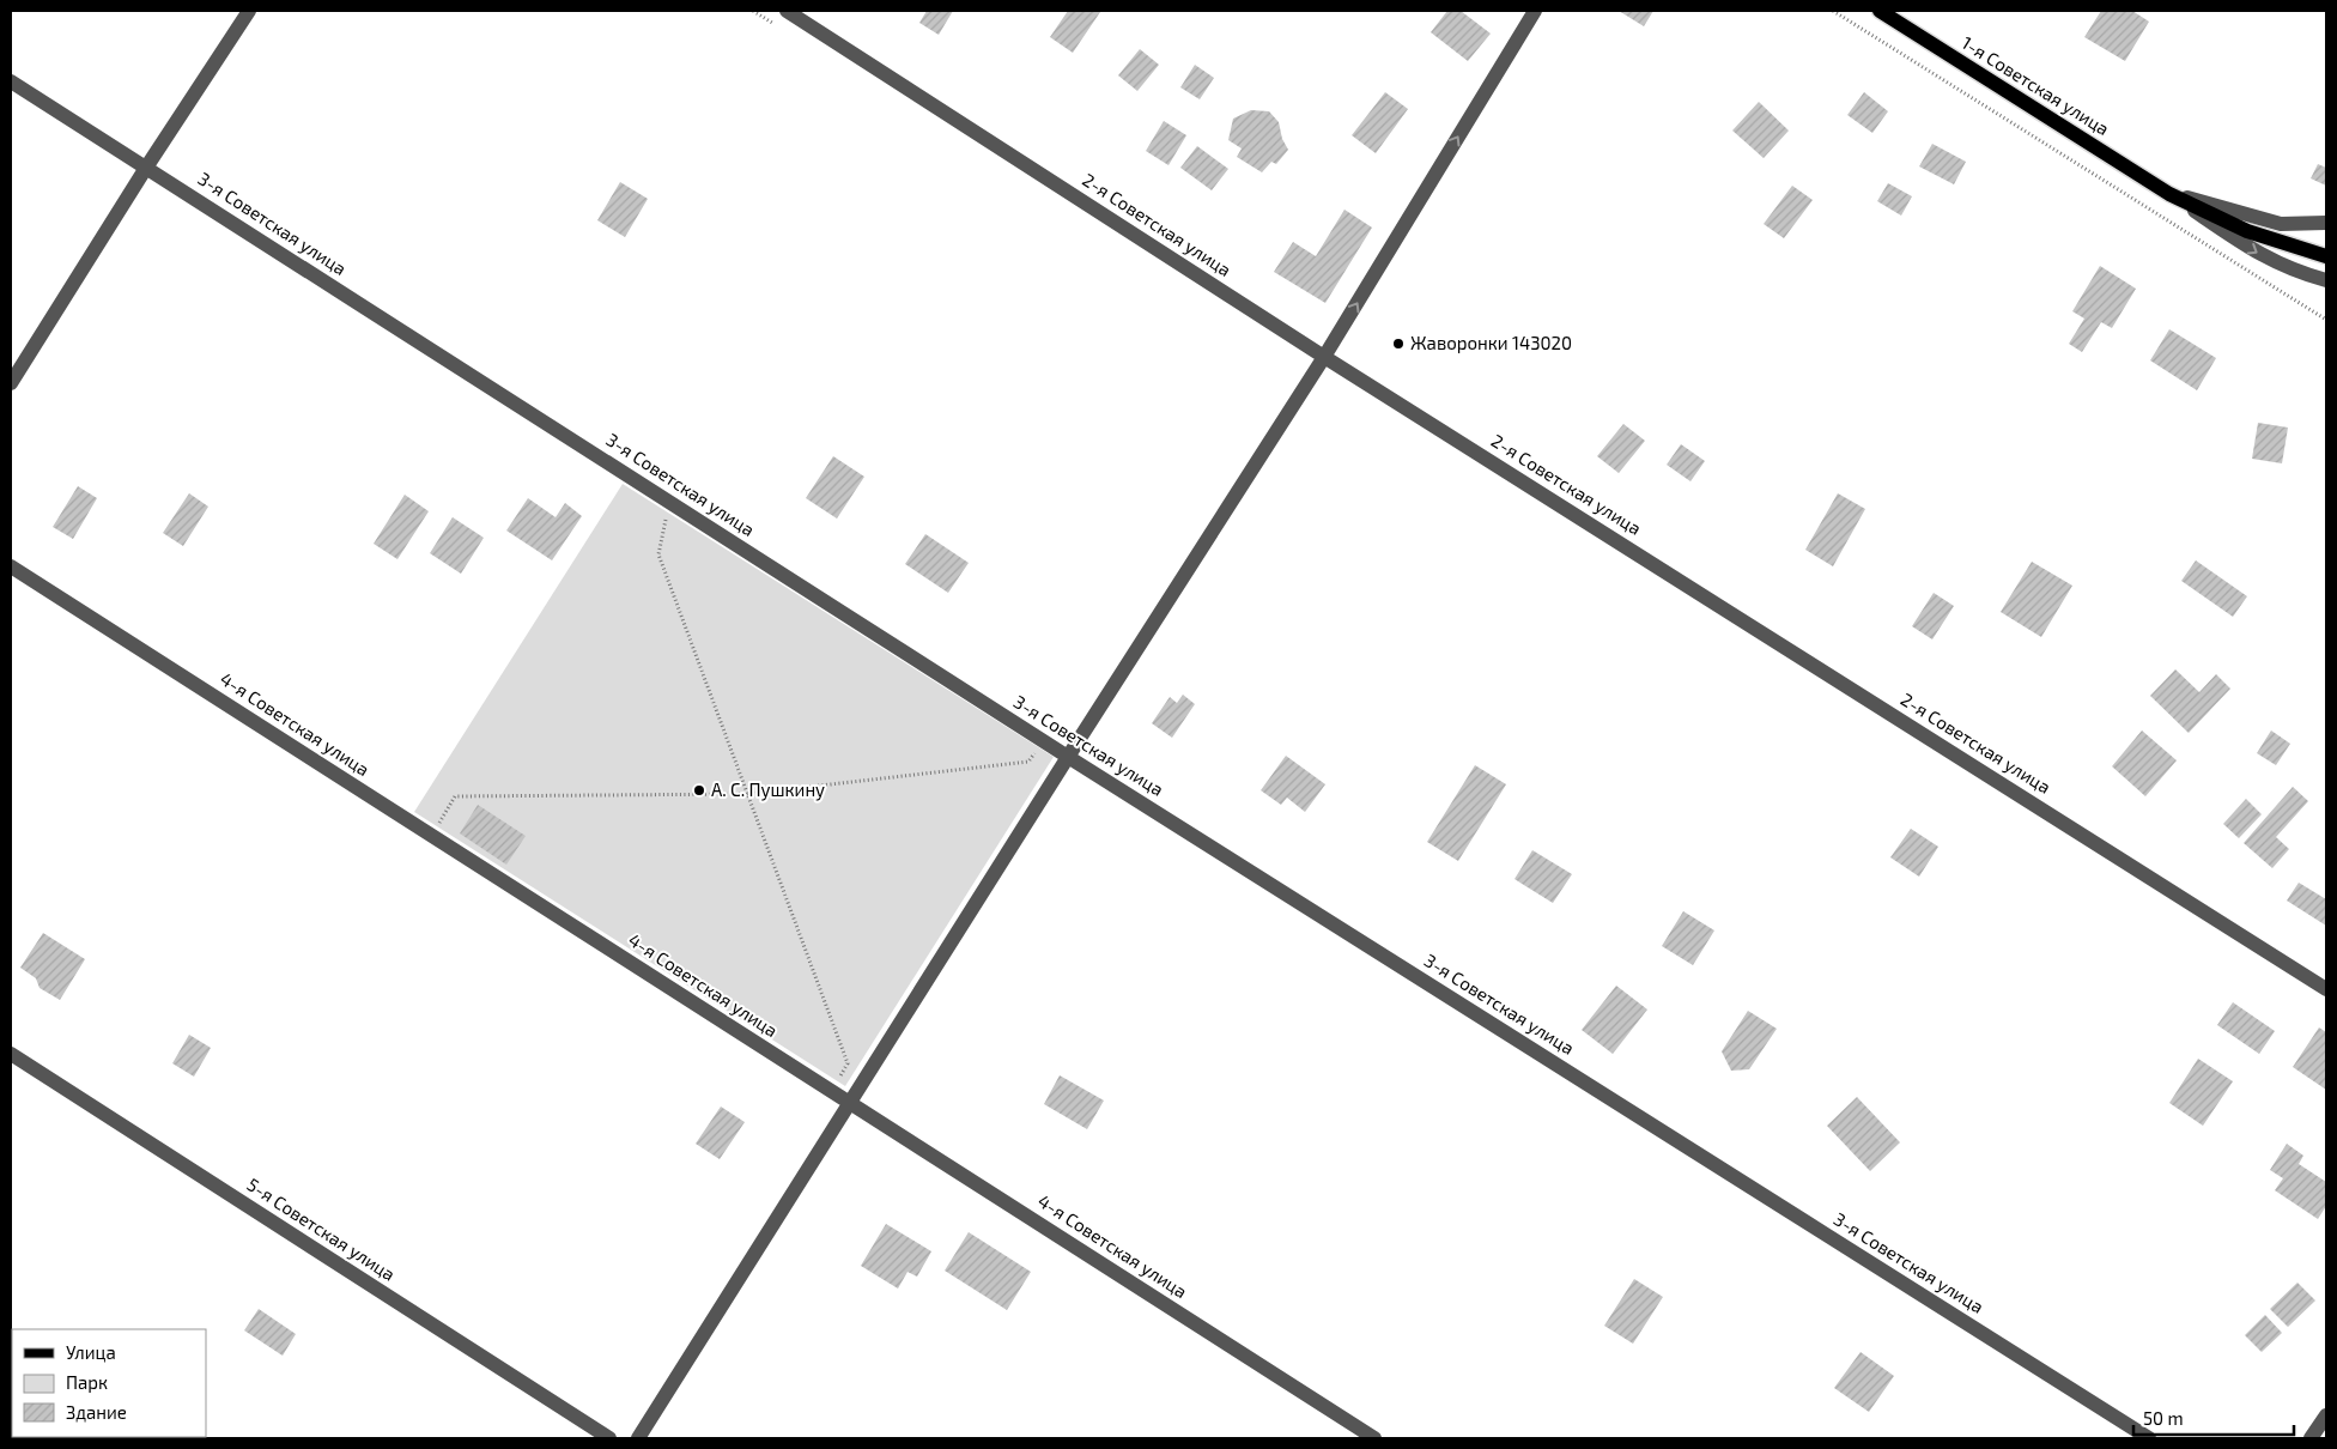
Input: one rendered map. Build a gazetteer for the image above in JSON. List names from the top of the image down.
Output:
{
  "streets": {
    "main road": ["1-я Советская улица"],
    "street": [
      "3-я Советская улица",
      "2-я Советская улица",
      "4-я Советская улица",
      "5-я Советская улица"
    ]
  },
  "places": ["Жаворонки 143020", "А. С. Пушкину"],
  "legend": ["Улица", "Парк", "Здание"],
  "scale_bar": "50 m"
}
